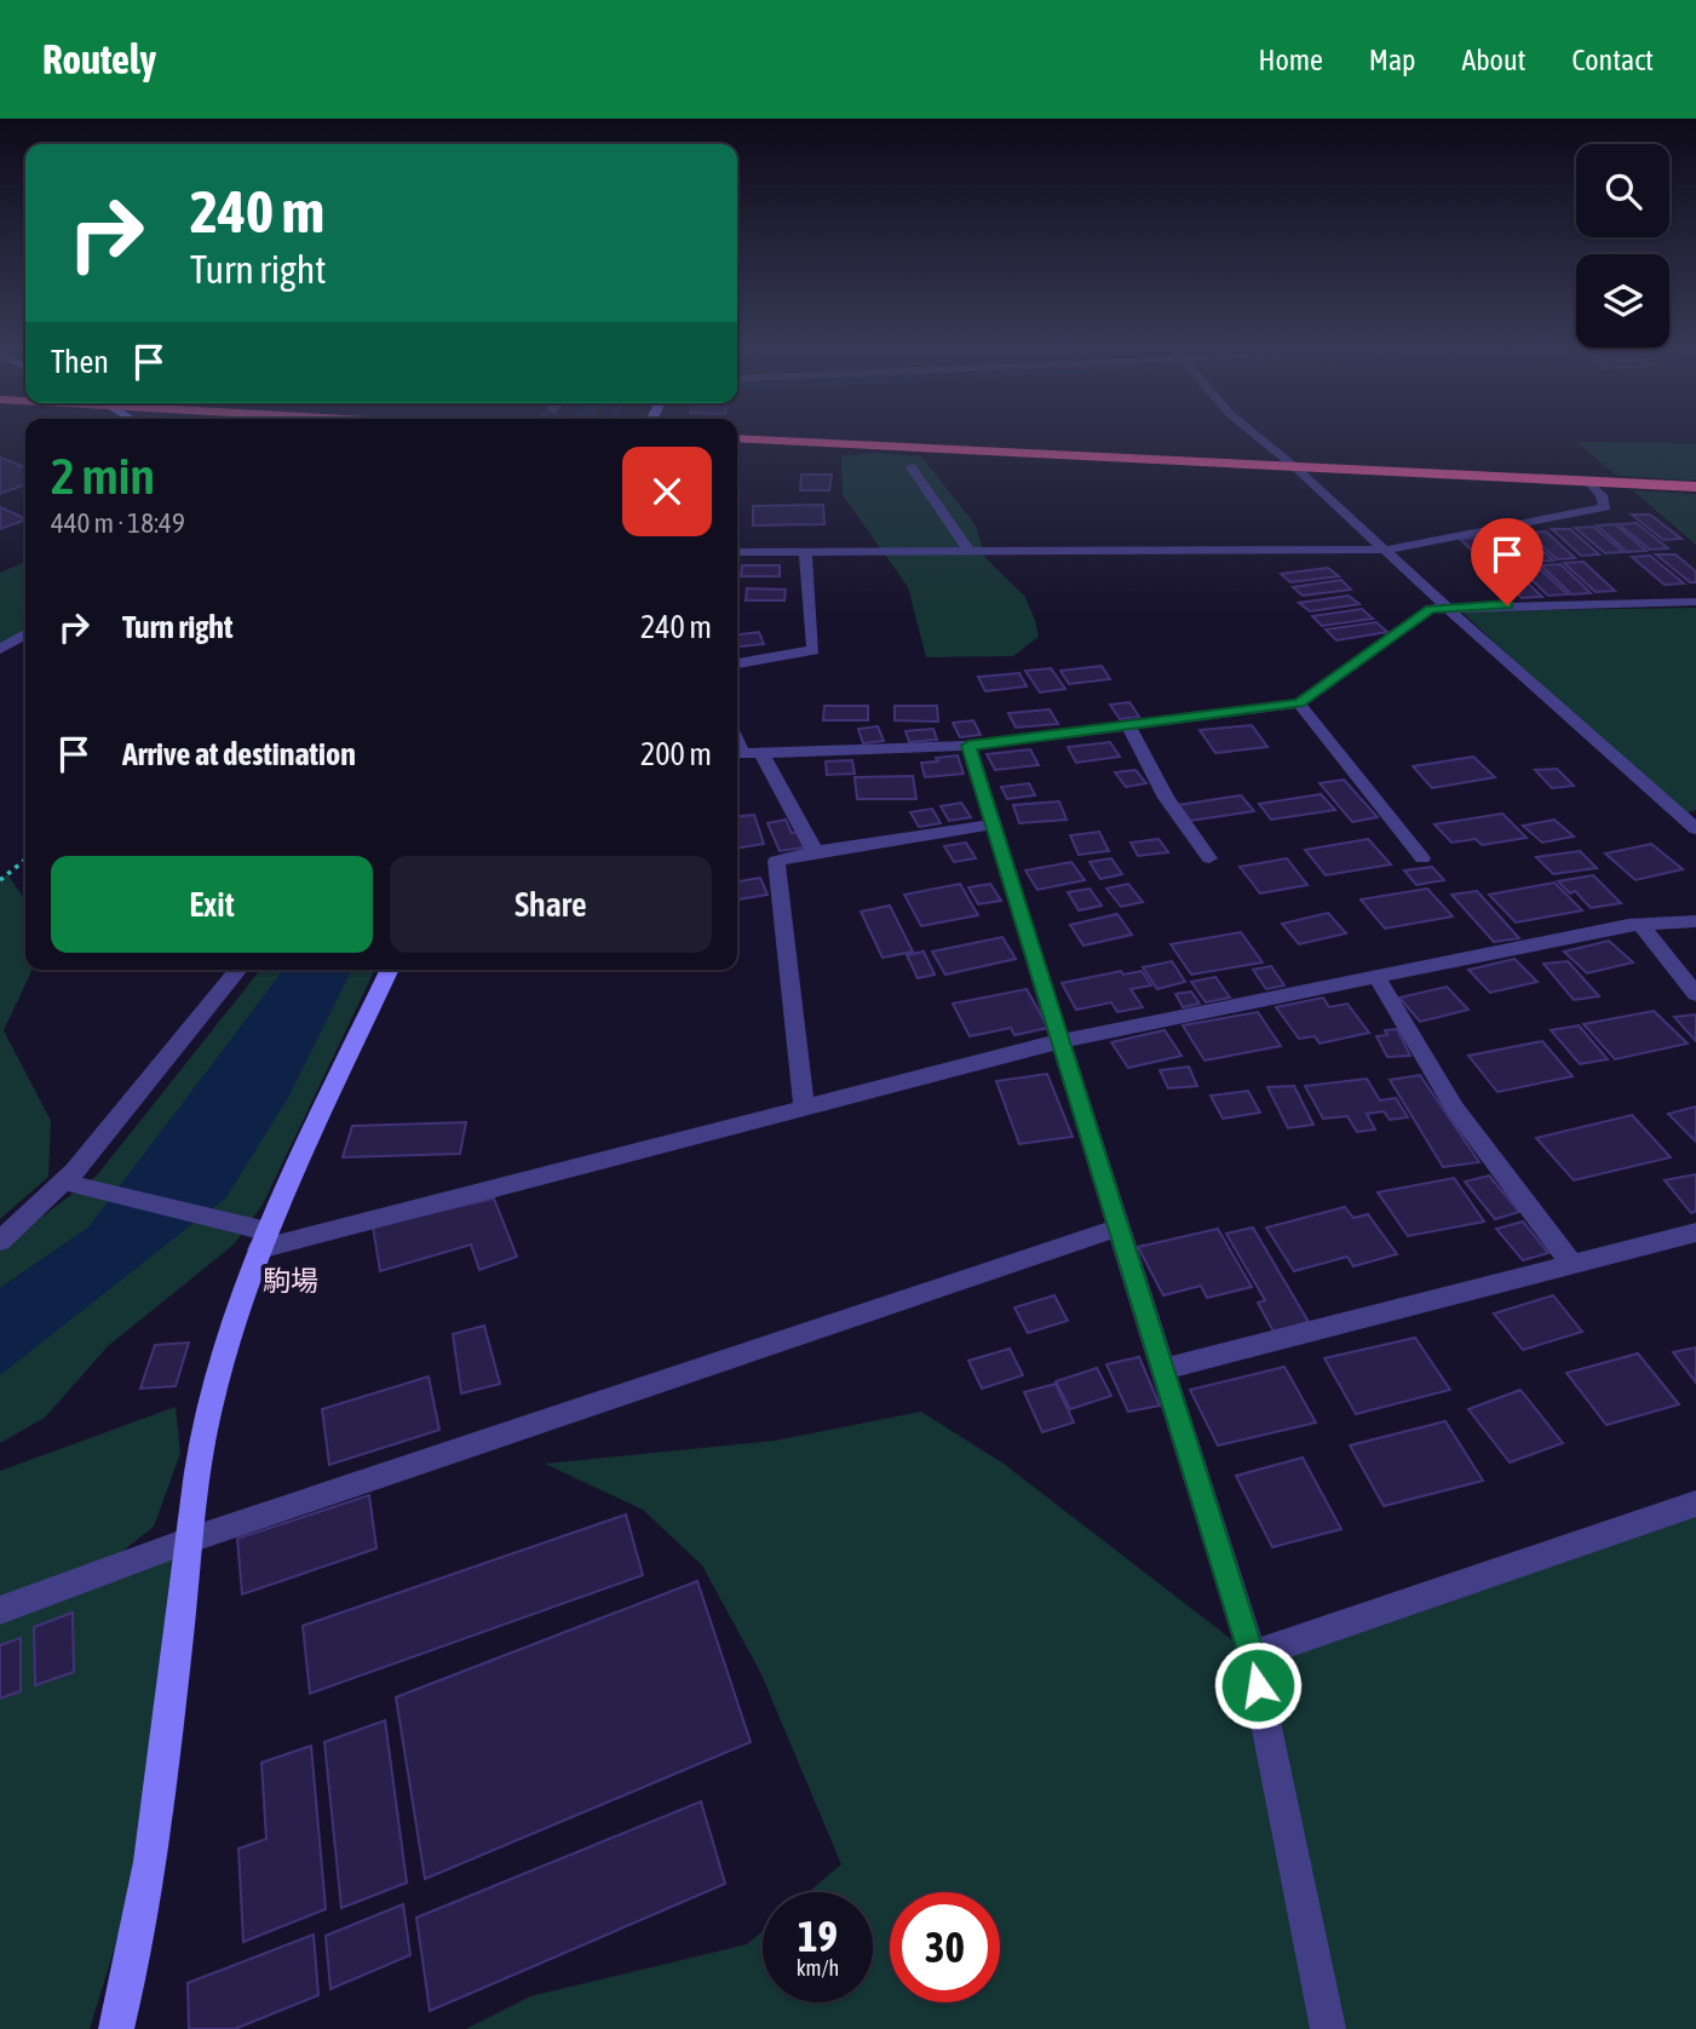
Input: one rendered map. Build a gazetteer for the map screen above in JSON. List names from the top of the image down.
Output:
{
  "districts": ["駒場"],
  "page": {
    "header": "Routely",
    "nav": [
      "Home",
      "Map",
      "About",
      "Contact"
    ],
    "turn": ["240 m", "Turn right"],
    "then": "Then",
    "heading": ["2 min", "440 m · 18:49"],
    "list": [
      {
        "name": "Turn right",
        "value": "240 m"
      },
      {
        "name": "Arrive at destination",
        "value": "200 m"
      }
    ],
    "buttons": ["Exit", "Share"],
    "speed": "19 km/h",
    "limit": "30"
  }
}
